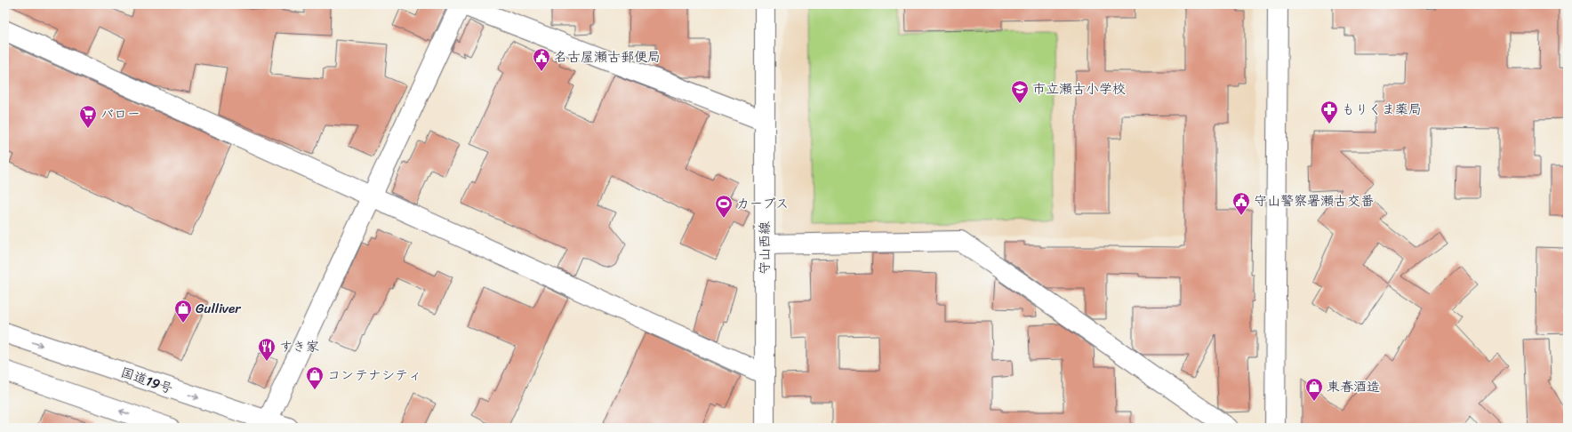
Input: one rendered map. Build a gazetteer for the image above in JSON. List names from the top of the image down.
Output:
{
  "streets": {
    "main road": ["守山西線", "国道19号"]
  },
  "places": {
    "public building": ["名古屋瀬古郵便局", "守山警察署瀬古交番"],
    "school or university": ["市立瀬古小学校"],
    "pharmacy": ["もりくま薬局"],
    "supermarket": ["バロー"],
    "sports": ["カーブス"],
    "shop": ["Gulliver", "コンテナシティ", "東春酒造"],
    "restaurant": ["すき家"]
  }
}
